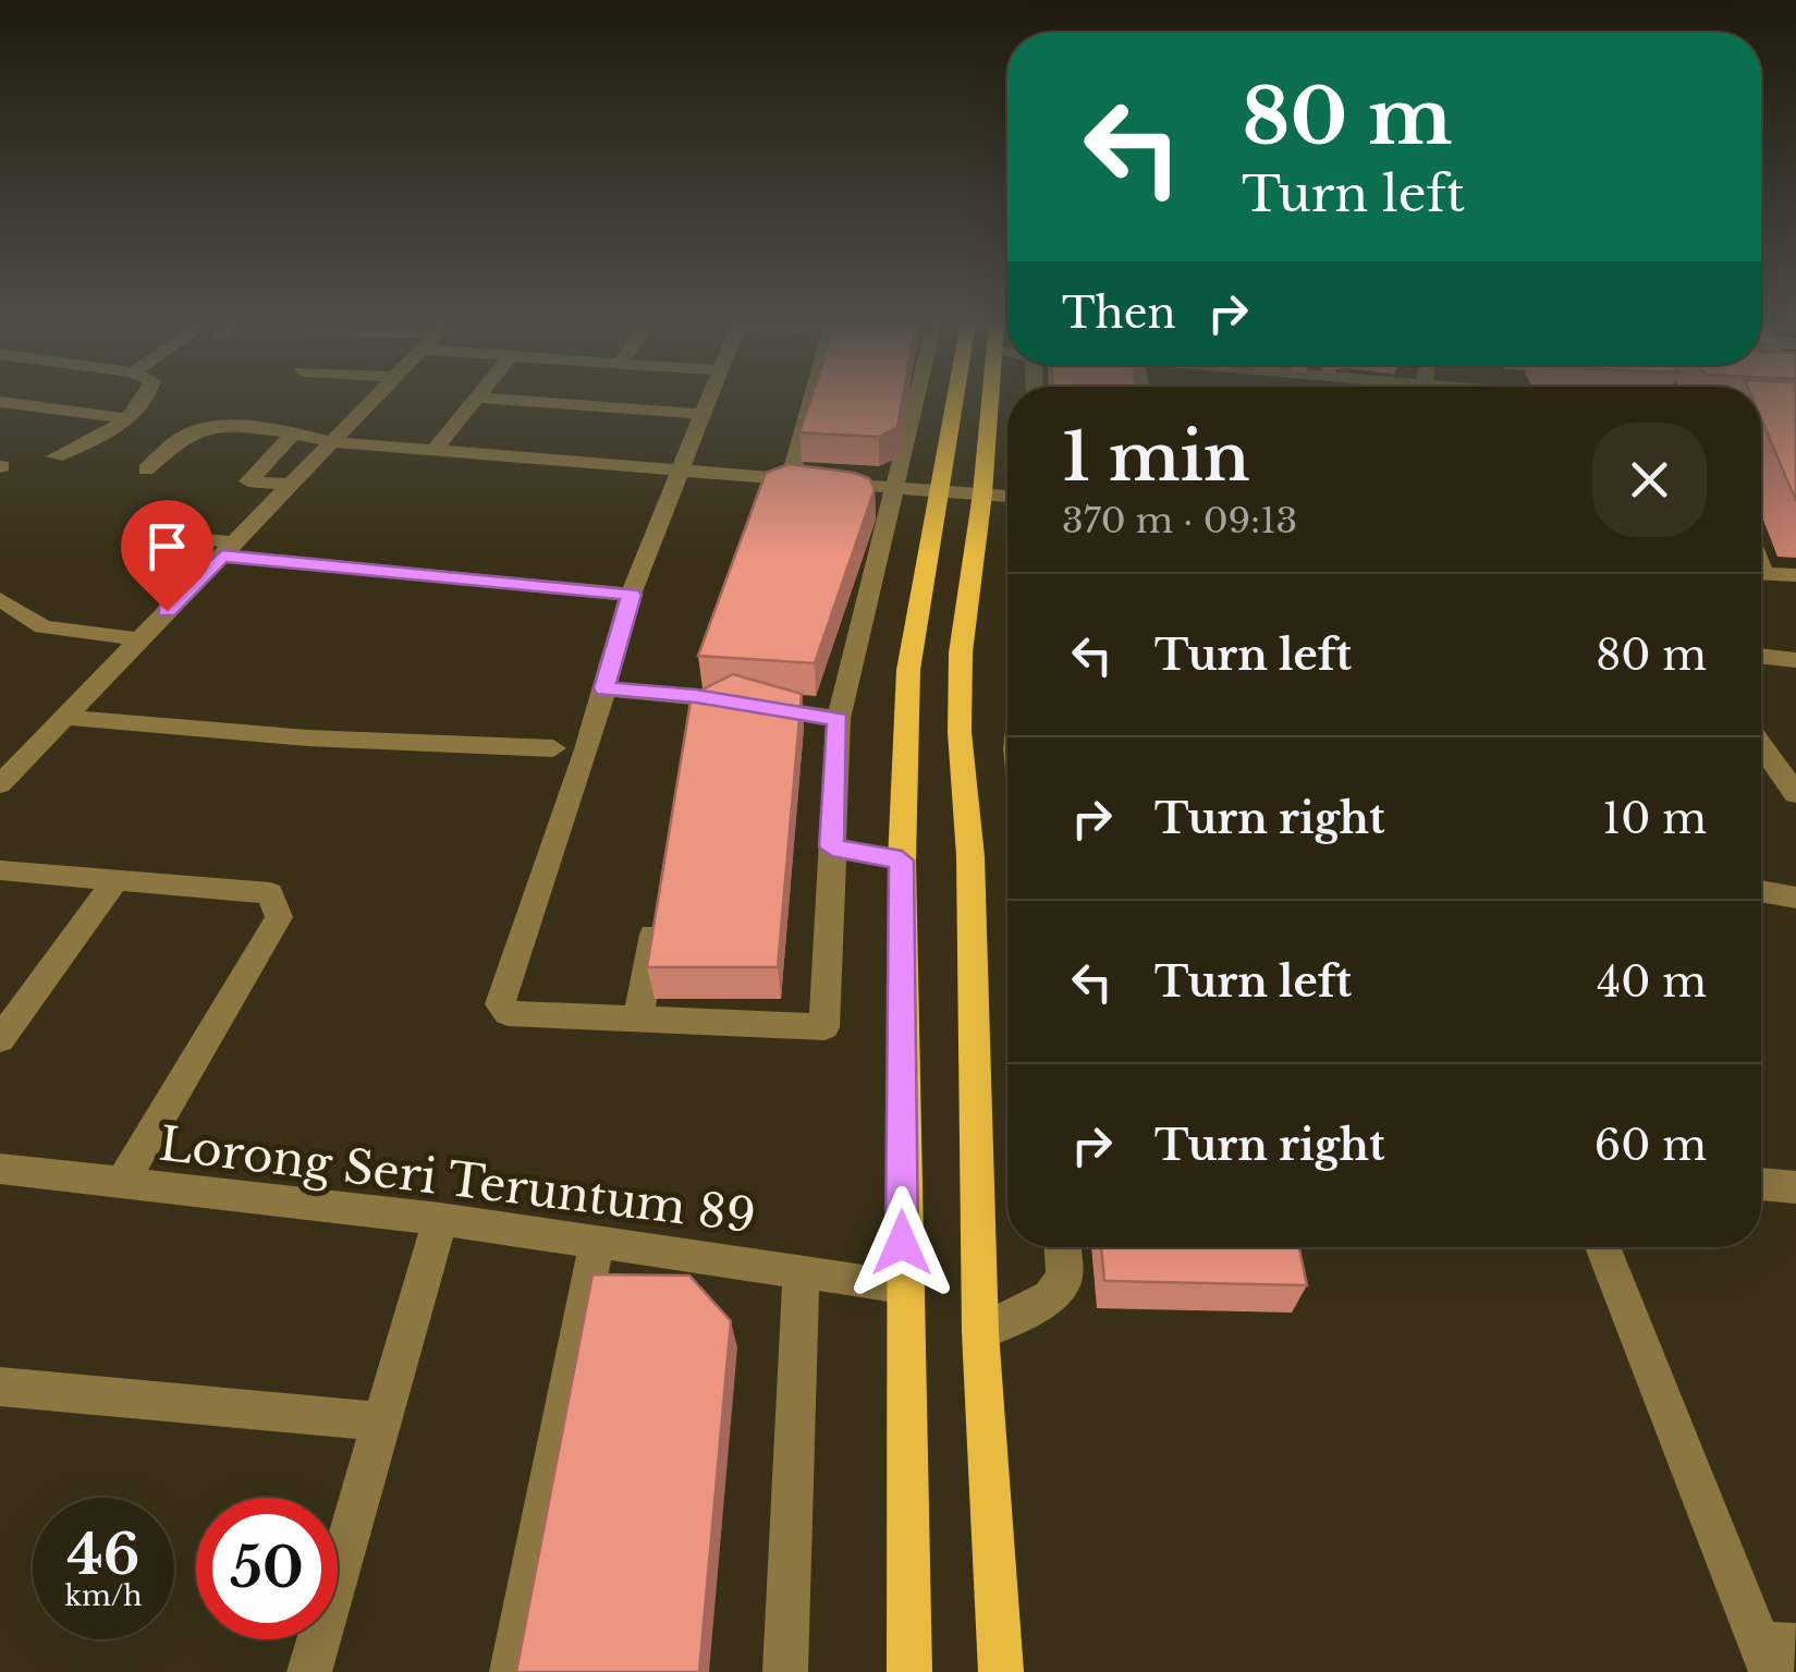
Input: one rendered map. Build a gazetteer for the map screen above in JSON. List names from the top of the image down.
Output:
{
  "streets": {
    "street": ["Lorong Seri Teruntum 89"]
  },
  "page": {
    "turn": ["80 m", "Turn left"],
    "then": "Then",
    "heading": ["1 min", "370 m · 09:13"],
    "list": [
      {
        "name": "Turn left",
        "value": "80 m"
      },
      {
        "name": "Turn right",
        "value": "10 m"
      },
      {
        "name": "Turn left",
        "value": "40 m"
      },
      {
        "name": "Turn right",
        "value": "60 m"
      }
    ],
    "speed": "46 km/h",
    "limit": "50"
  }
}
